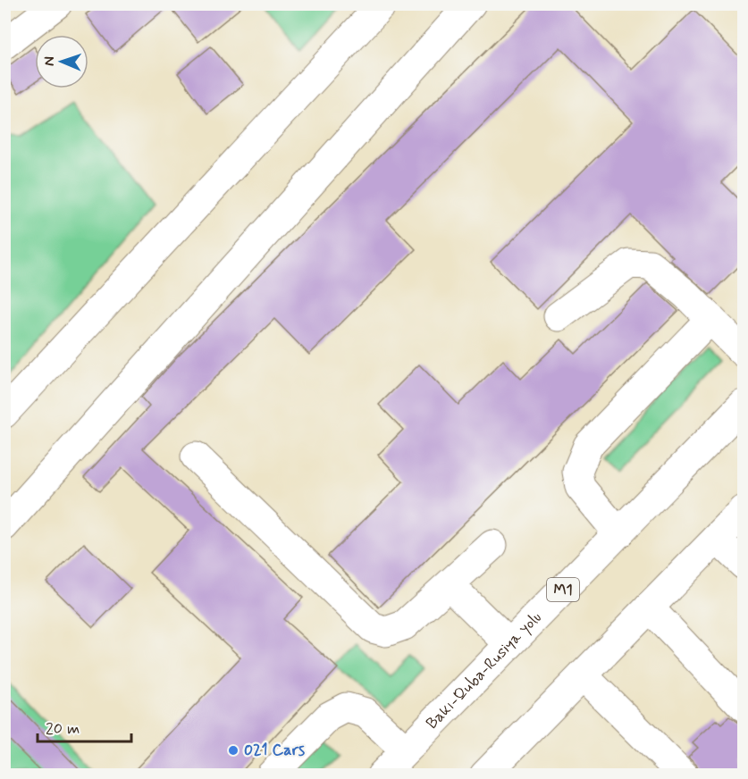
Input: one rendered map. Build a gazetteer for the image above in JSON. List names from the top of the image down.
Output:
{
  "streets": {
    "main road": ["M1", "Bakı-Quba-Rusiya yolu"]
  },
  "places": ["021 Cars"],
  "scale_bar": "20 m",
  "north": "left"
}
